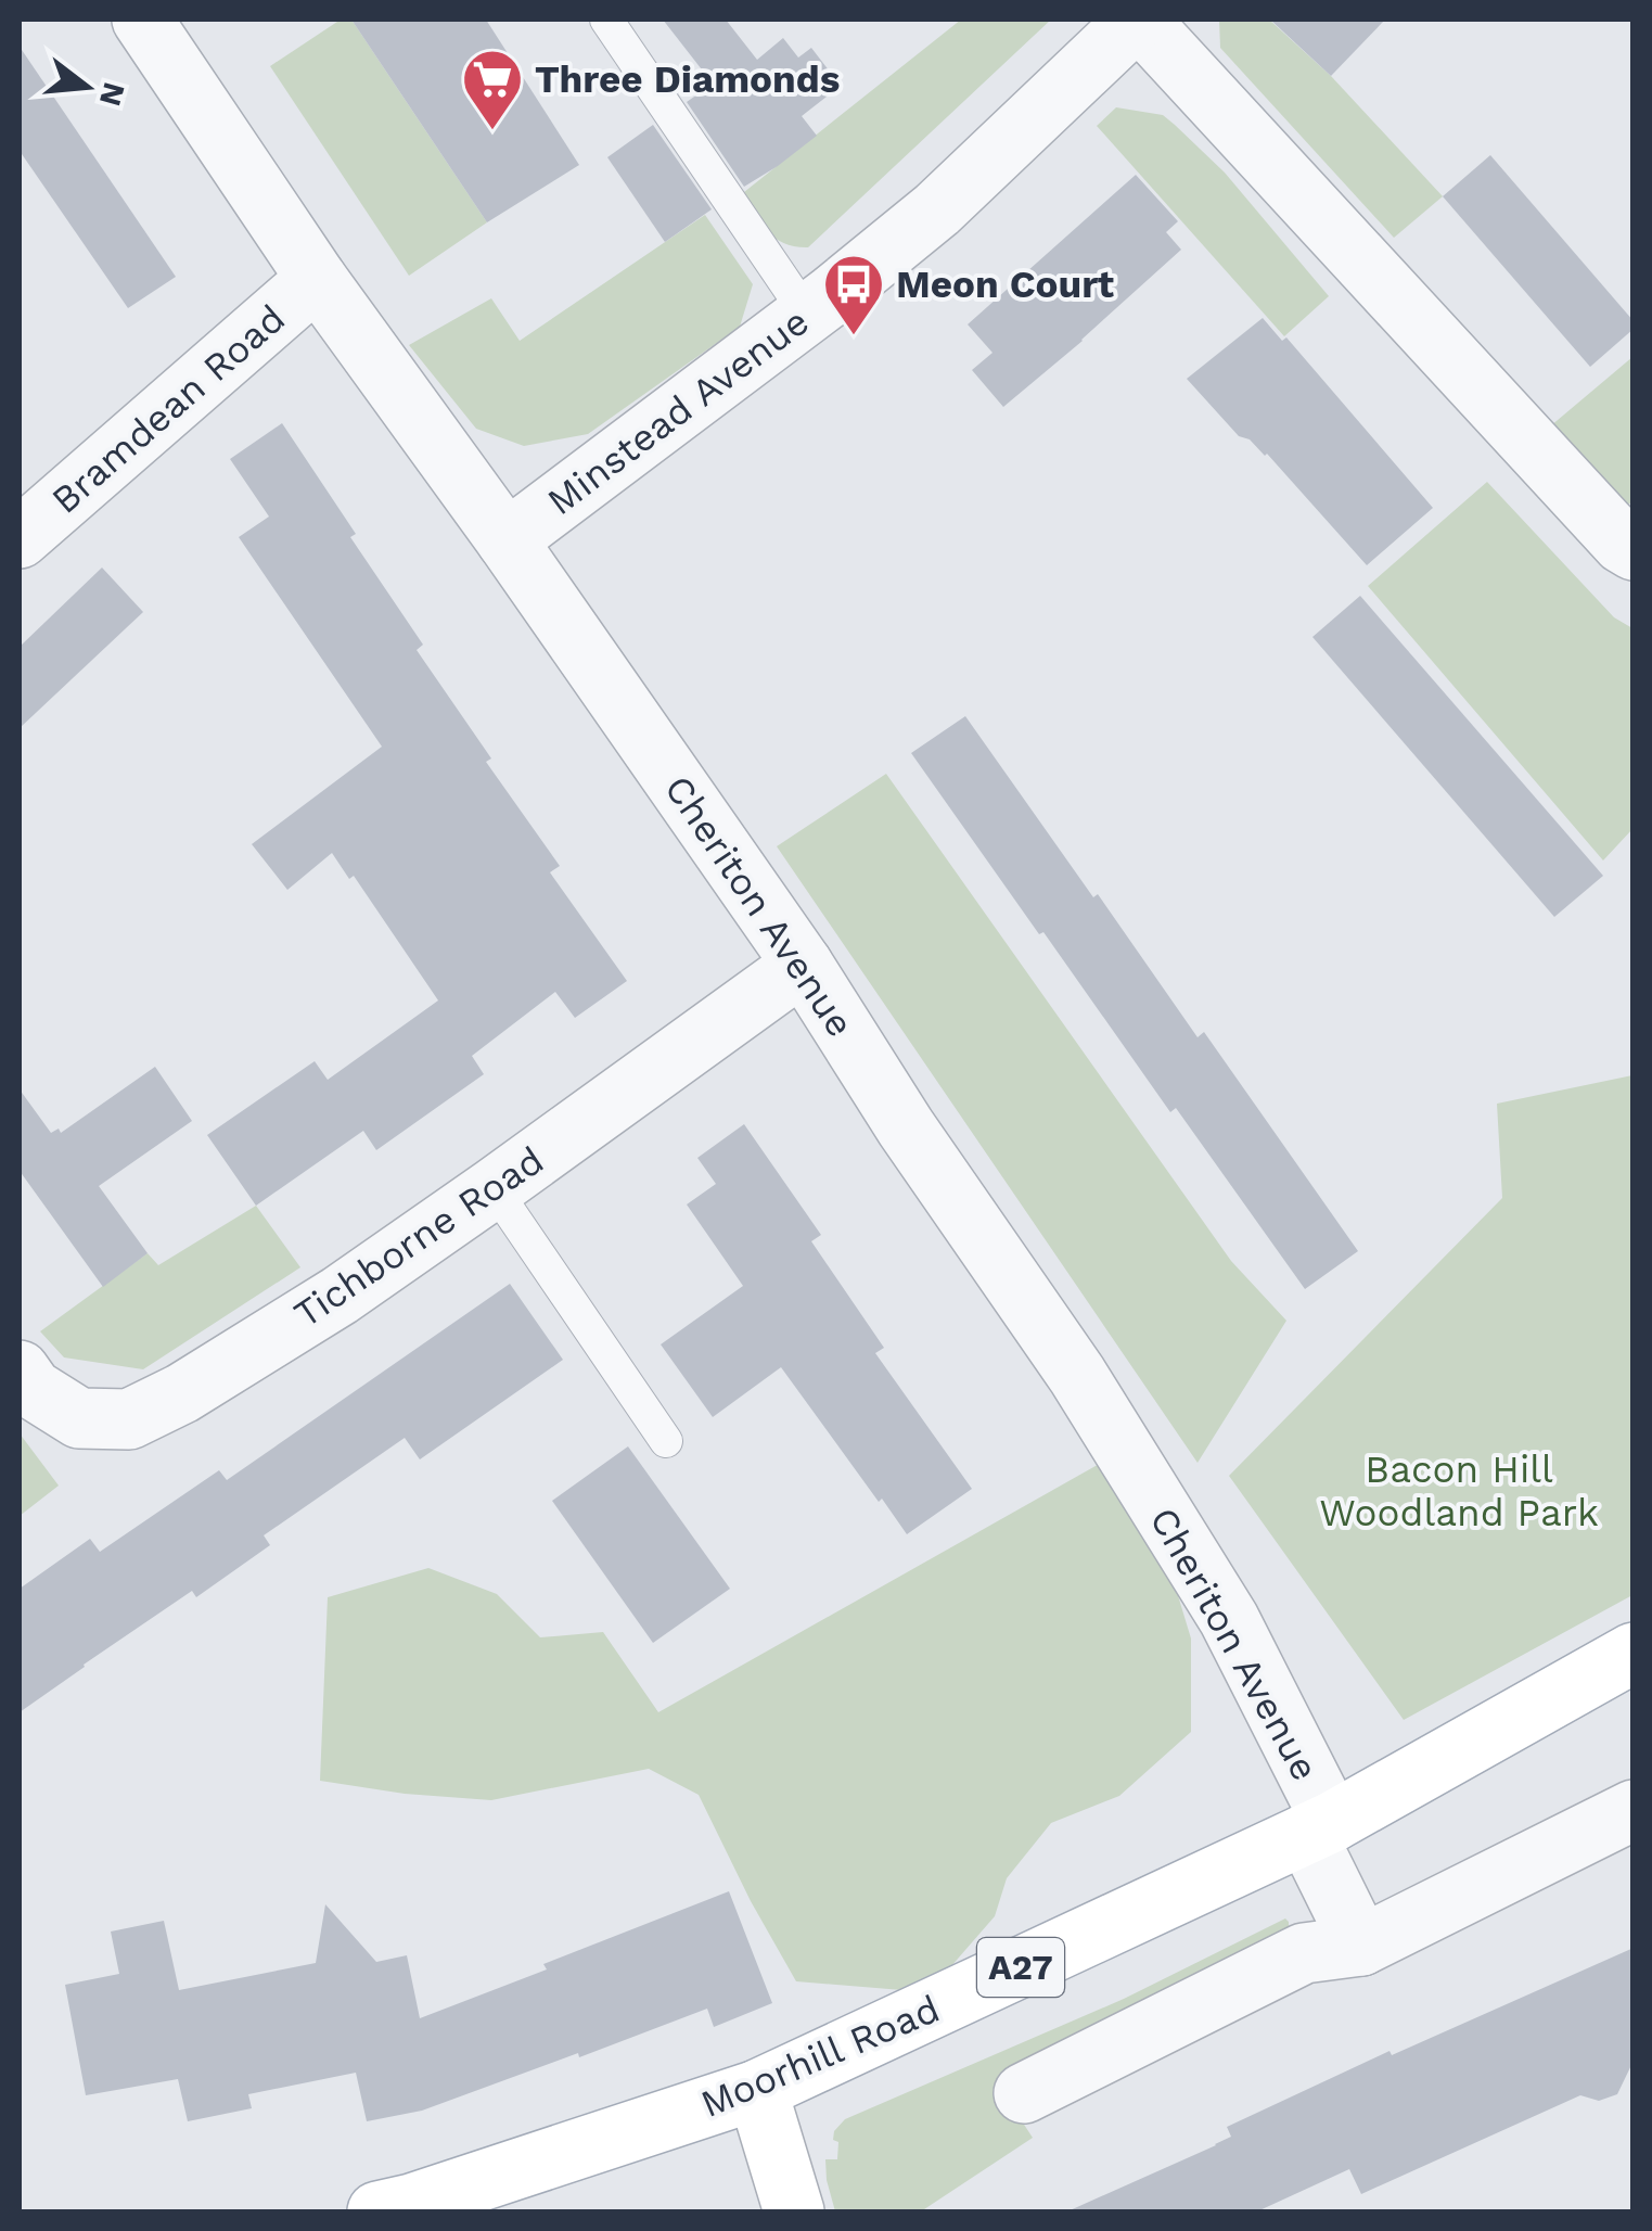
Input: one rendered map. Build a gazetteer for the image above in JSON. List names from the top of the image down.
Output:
{
  "streets": {
    "main road": ["A27", "Moorhill Road"],
    "street": [
      "Bramdean Road",
      "Minstead Avenue",
      "Cheriton Avenue",
      "Tichborne Road"
    ]
  },
  "crossings": [
    ["Bramdean Road", "Cheriton Avenue"],
    ["Minstead Avenue", "Cheriton Avenue"],
    ["Cheriton Avenue", "Tichborne Road"],
    ["Cheriton Avenue", "Moorhill Road"]
  ],
  "parks": ["Bacon Hill Woodland Park"],
  "places": {
    "supermarket": ["Three Diamonds"],
    "bus stop": ["Meon Court"]
  },
  "north": "right"
}
